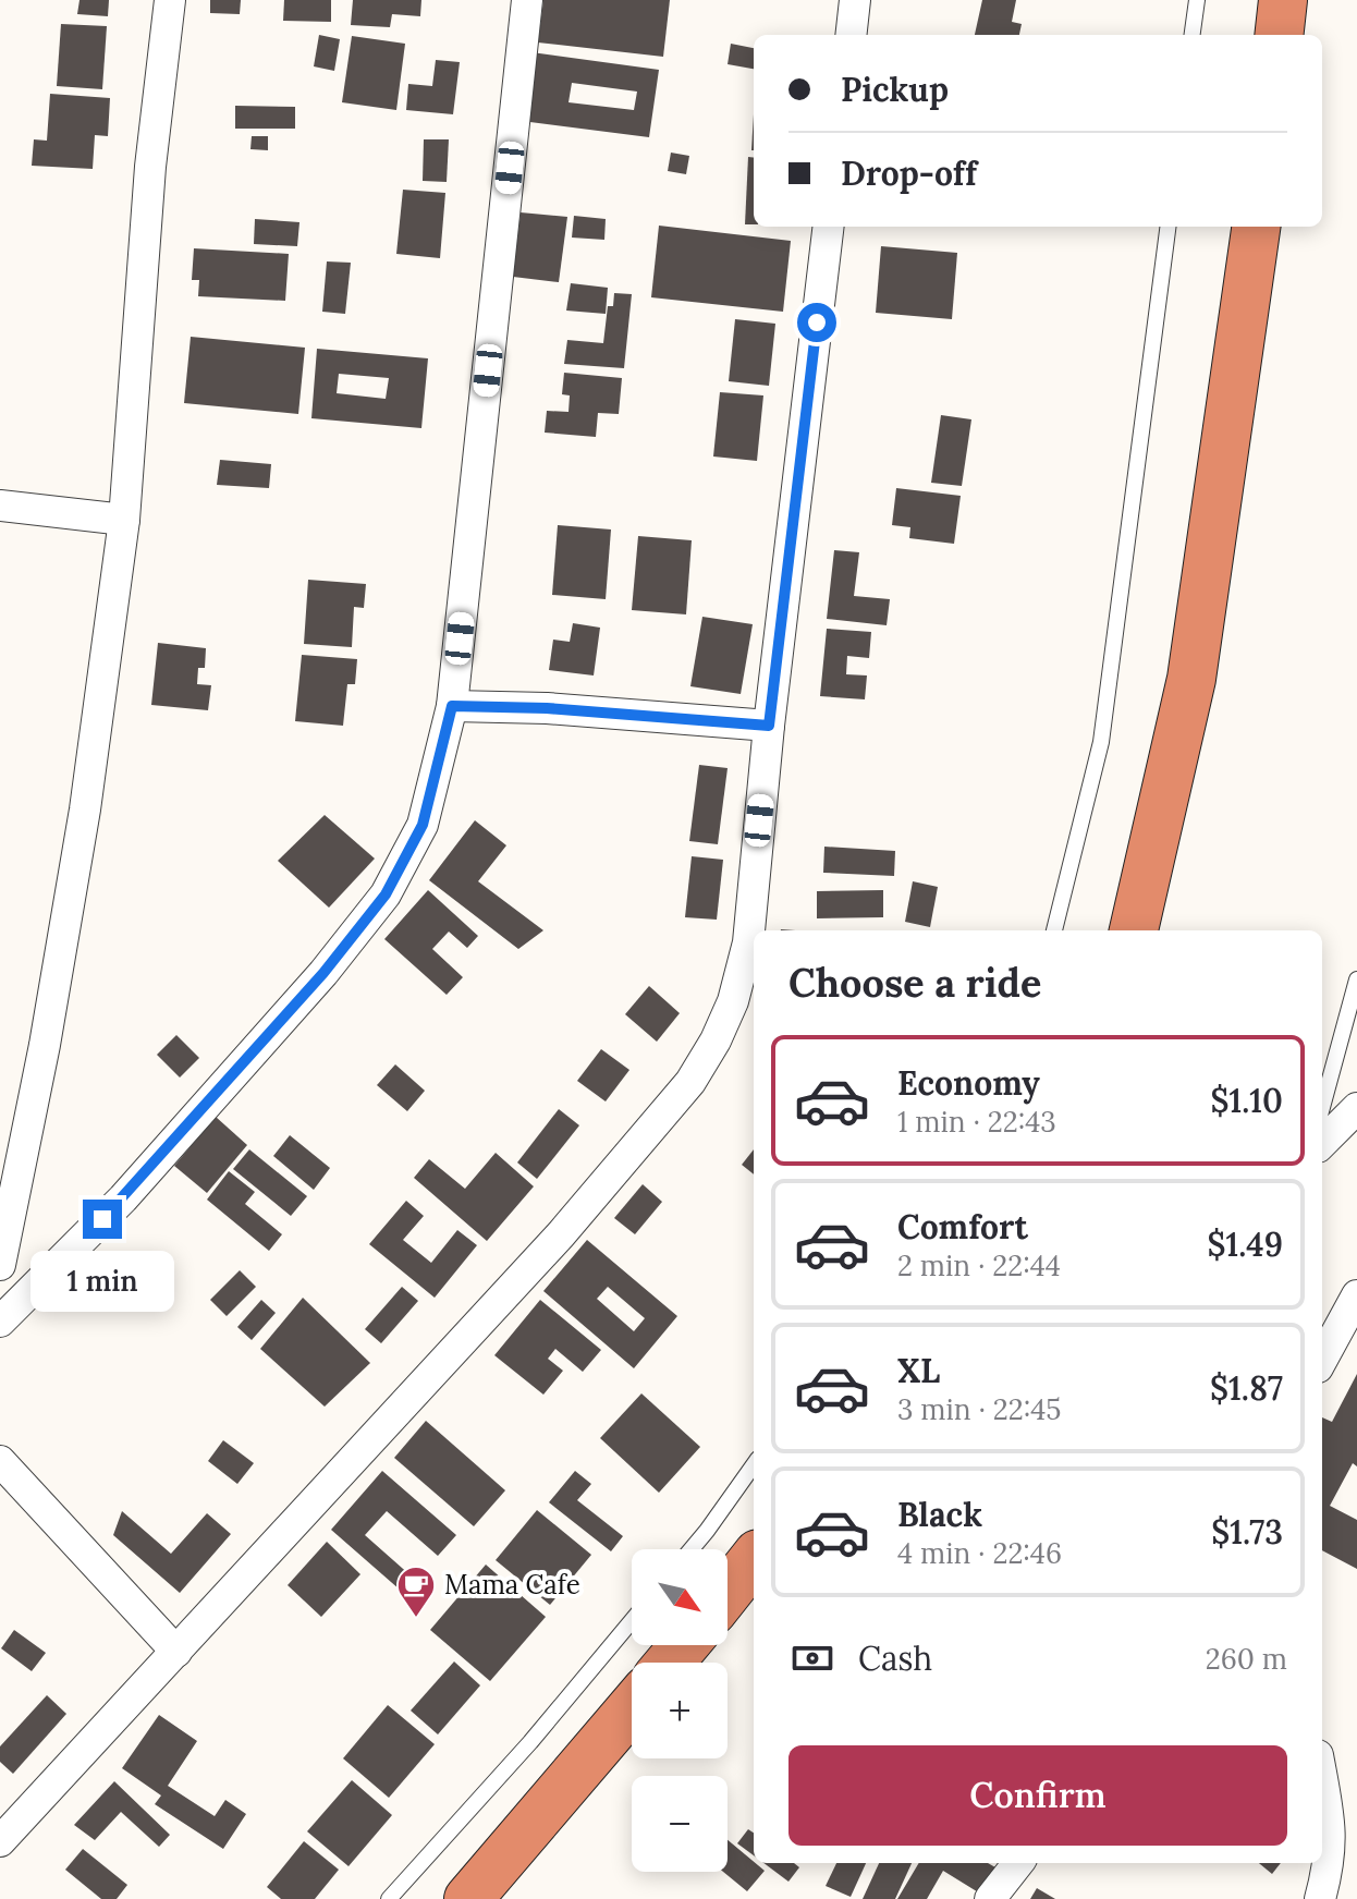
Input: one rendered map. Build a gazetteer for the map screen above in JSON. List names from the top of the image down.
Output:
{
  "places": {
    "cafe": ["Mama Cafe"]
  },
  "north": "bottom right",
  "page": {
    "banner": ["Pickup", "Drop-off"],
    "heading": "Choose a ride",
    "list": [
      {
        "name": "Economy",
        "note": "1 min · 22:43",
        "value": "$1.10"
      },
      {
        "name": "Comfort",
        "note": "2 min · 22:44",
        "value": "$1.49"
      },
      {
        "name": "XL",
        "note": "3 min · 22:45",
        "value": "$1.87"
      },
      {
        "name": "Black",
        "note": "4 min · 22:46",
        "value": "$1.73"
      }
    ],
    "bubble": "1 min",
    "map_buttons": ["+", "−"],
    "pay": ["Cash", "260 m"],
    "buttons": "Confirm"
  }
}
